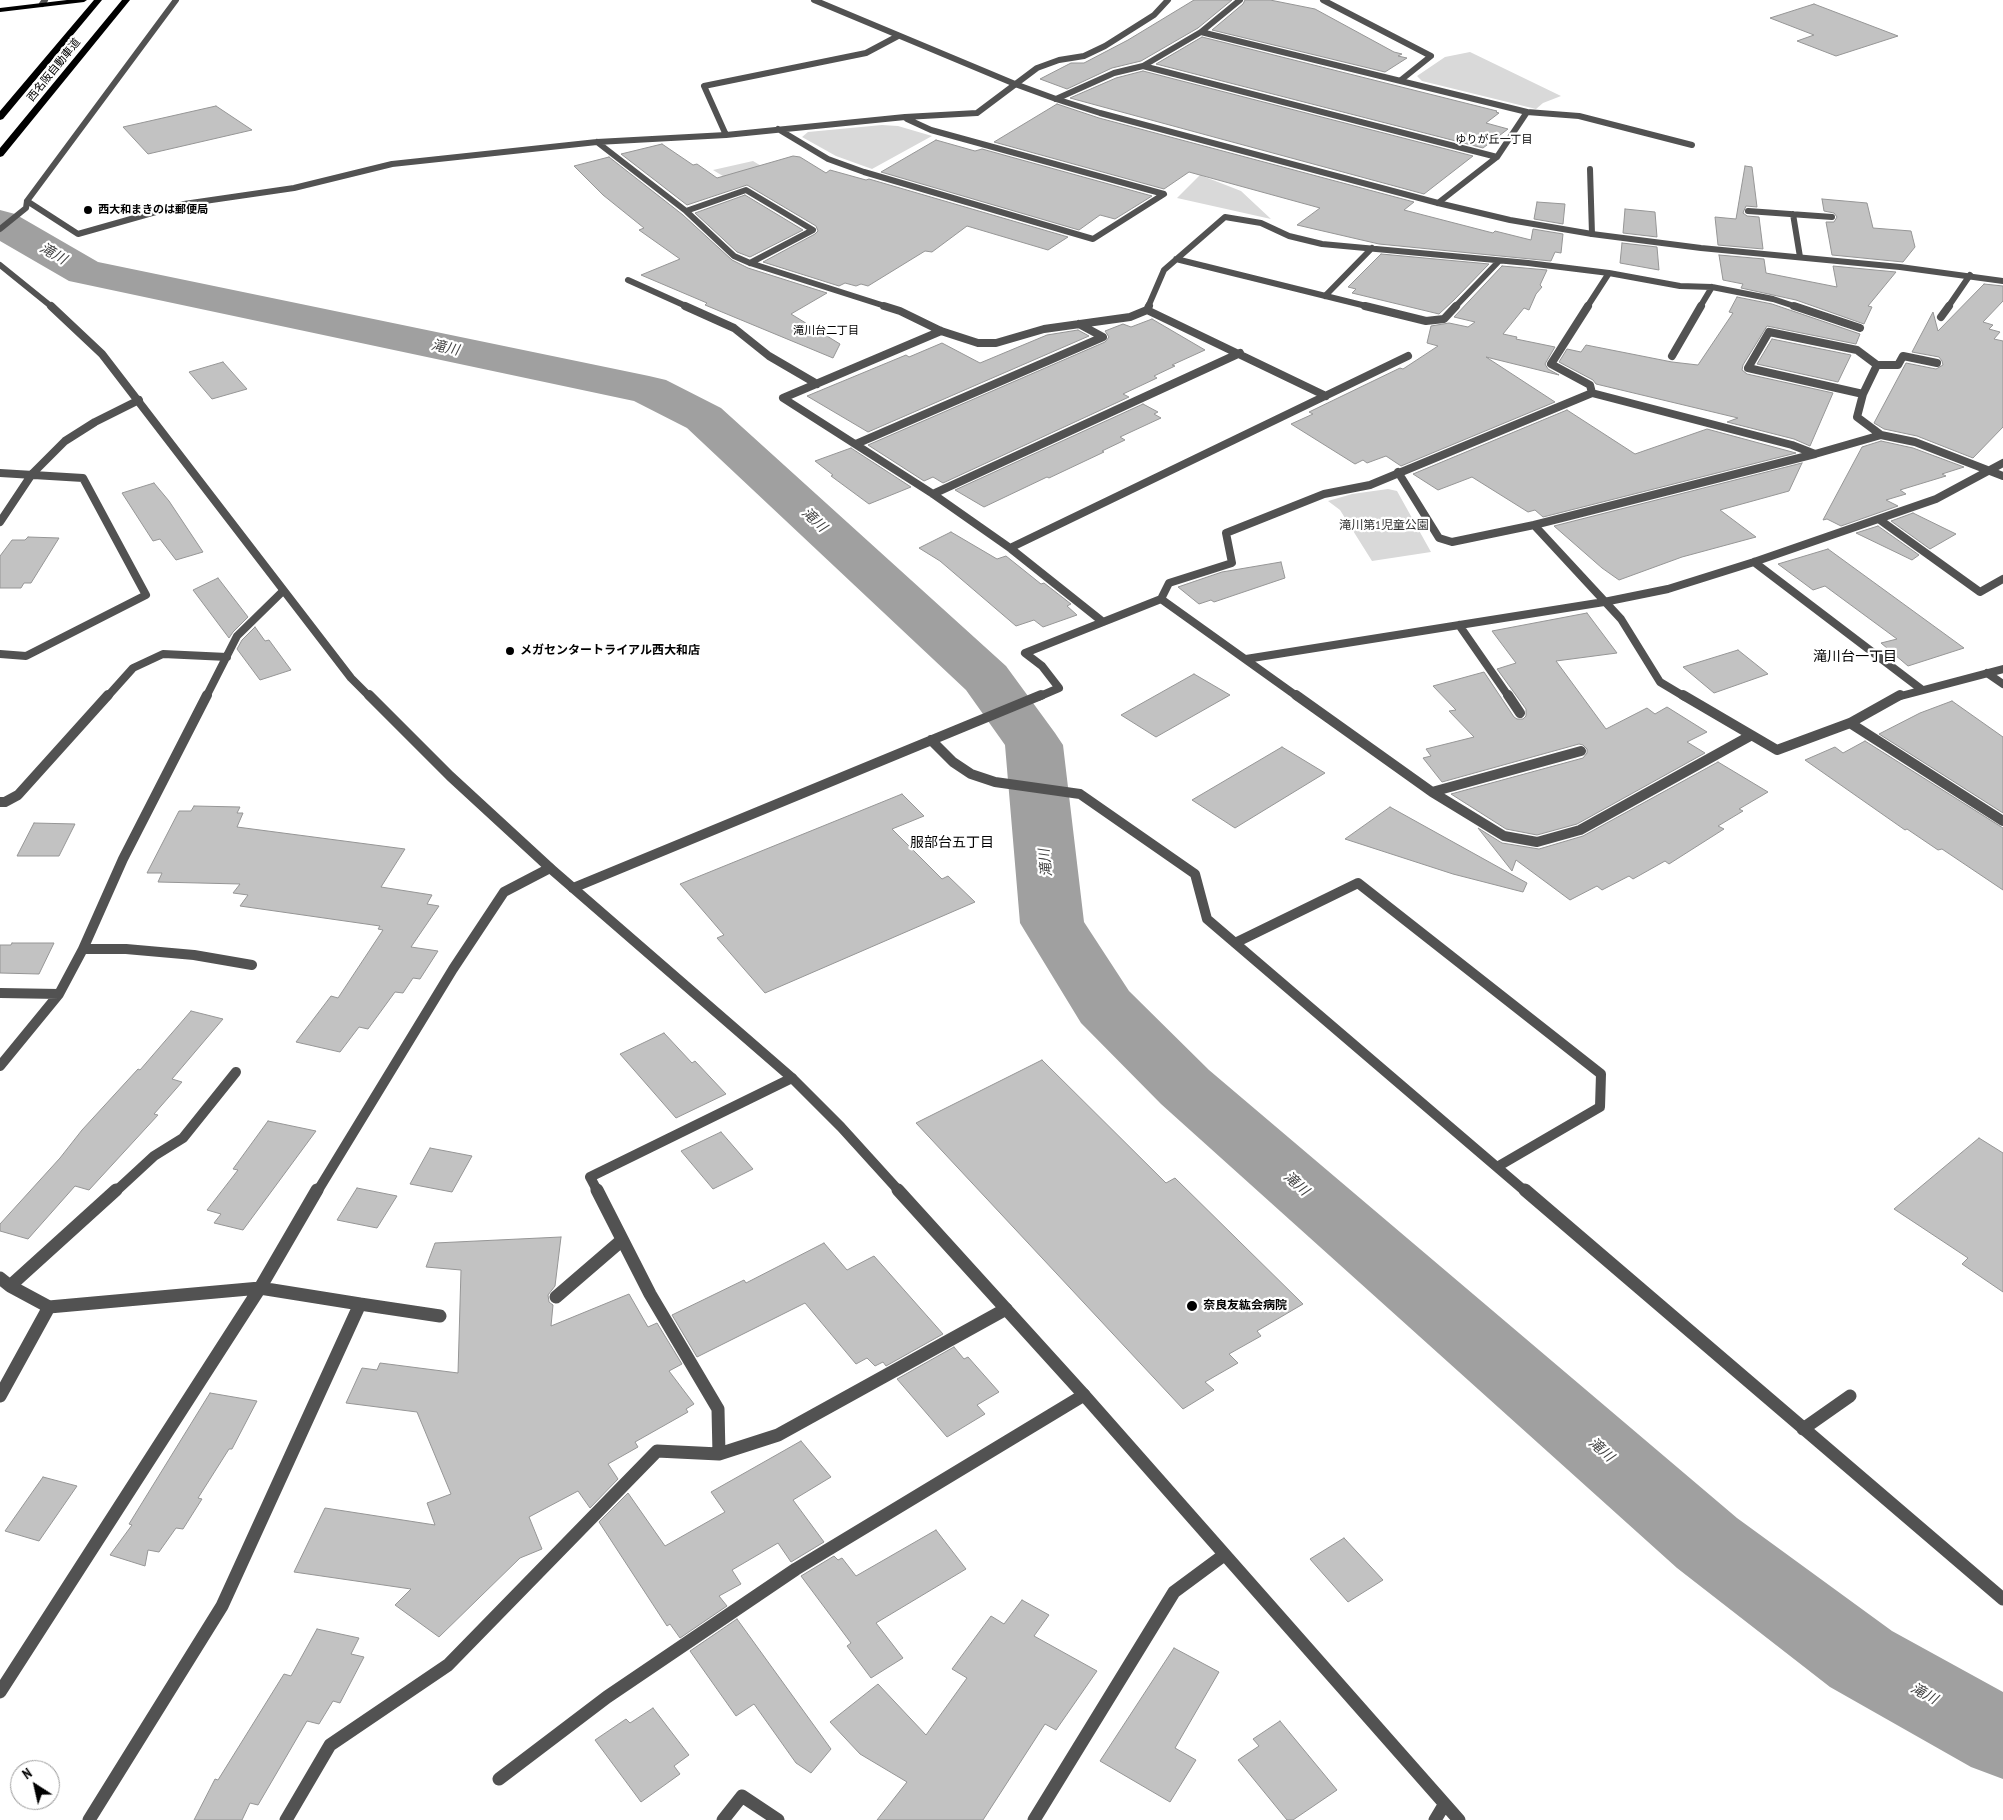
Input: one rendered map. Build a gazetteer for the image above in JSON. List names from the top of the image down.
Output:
{
  "streets": {
    "highway": ["西名阪自動車道"]
  },
  "districts": [
    "ゆりが丘一丁目",
    "滝川台二丁目",
    "滝川台一丁目",
    "服部台五丁目"
  ],
  "water": ["滝川"],
  "parks": ["滝川第1児童公園"],
  "places": ["西大和まきのは郵便局", "メガセンタートライアル西大和店", "奈良友紘会病院"],
  "north": "top left"
}
